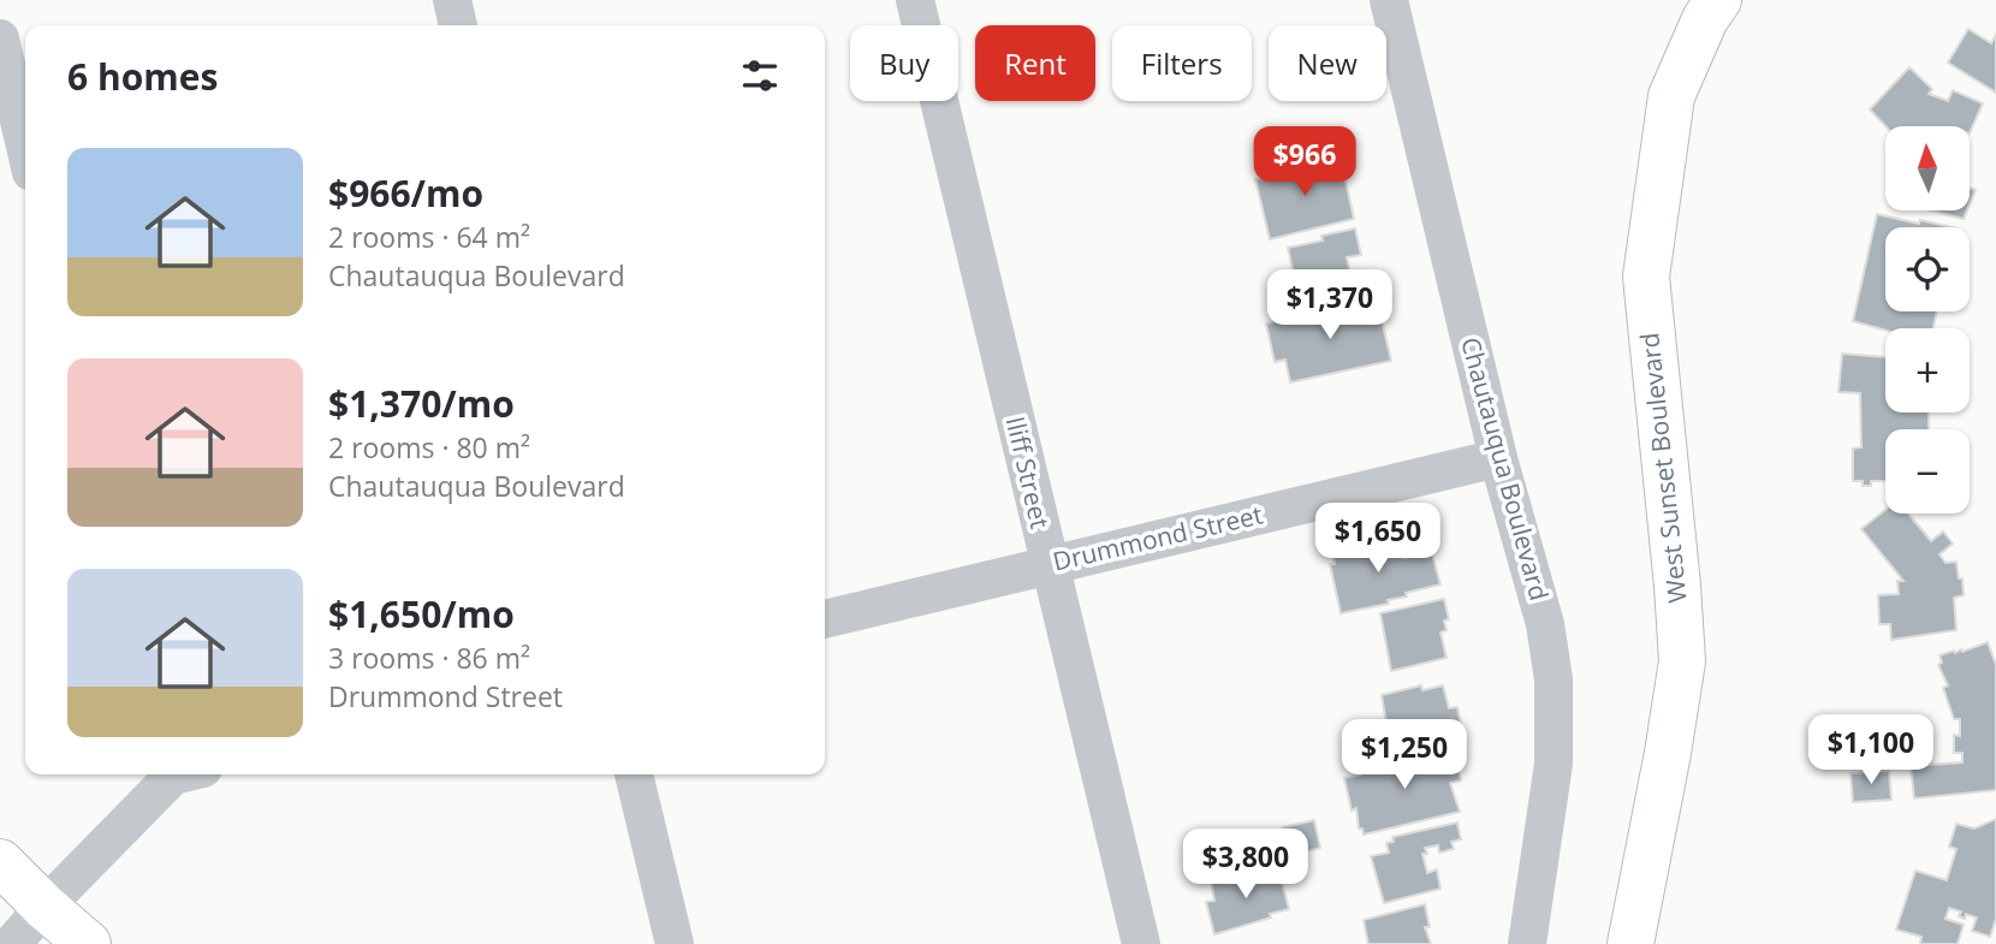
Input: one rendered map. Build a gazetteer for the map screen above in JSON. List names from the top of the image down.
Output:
{
  "streets": {
    "main road": ["West Sunset Boulevard"],
    "street": ["Chautauqua Boulevard", "Iliff Street", "Drummond Street"]
  },
  "crossings": [
    ["Chautauqua Boulevard", "Drummond Street"],
    ["Iliff Street", "Drummond Street"]
  ],
  "north": "top",
  "page": {
    "chip": [
      "Buy",
      "Rent",
      "Filters",
      "New"
    ],
    "heading": "6 homes",
    "map_buttons": ["+", "−"],
    "price": [
      "$966",
      "$1,370",
      "$1,650",
      "$1,100",
      "$1,250",
      "$3,800"
    ],
    "list": [
      {
        "name": "$966/mo",
        "note": "2 rooms · 64 m² · Chautauqua Boulevard"
      },
      {
        "name": "$1,370/mo",
        "note": "2 rooms · 80 m² · Chautauqua Boulevard"
      },
      {
        "name": "$1,650/mo",
        "note": "3 rooms · 86 m² · Drummond Street"
      }
    ]
  }
}
